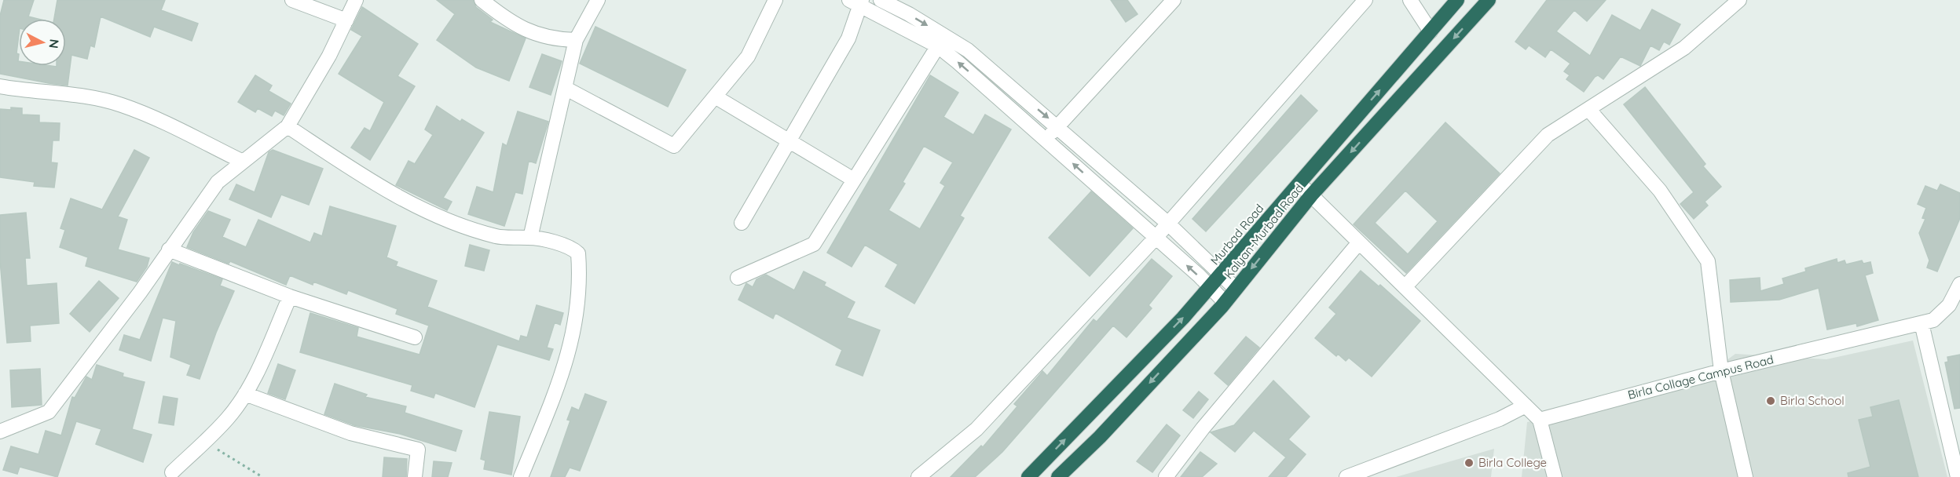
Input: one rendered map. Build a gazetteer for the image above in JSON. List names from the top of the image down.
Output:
{
  "streets": {
    "highway": ["Kalyan-Murbad Road", "Murbad Road"],
    "street": ["Birla Collage Campus Road"]
  },
  "one_way": ["Kalyan-Murbad Road", "Murbad Road"],
  "places": ["Birla School", "Birla College"],
  "north": "right"
}
